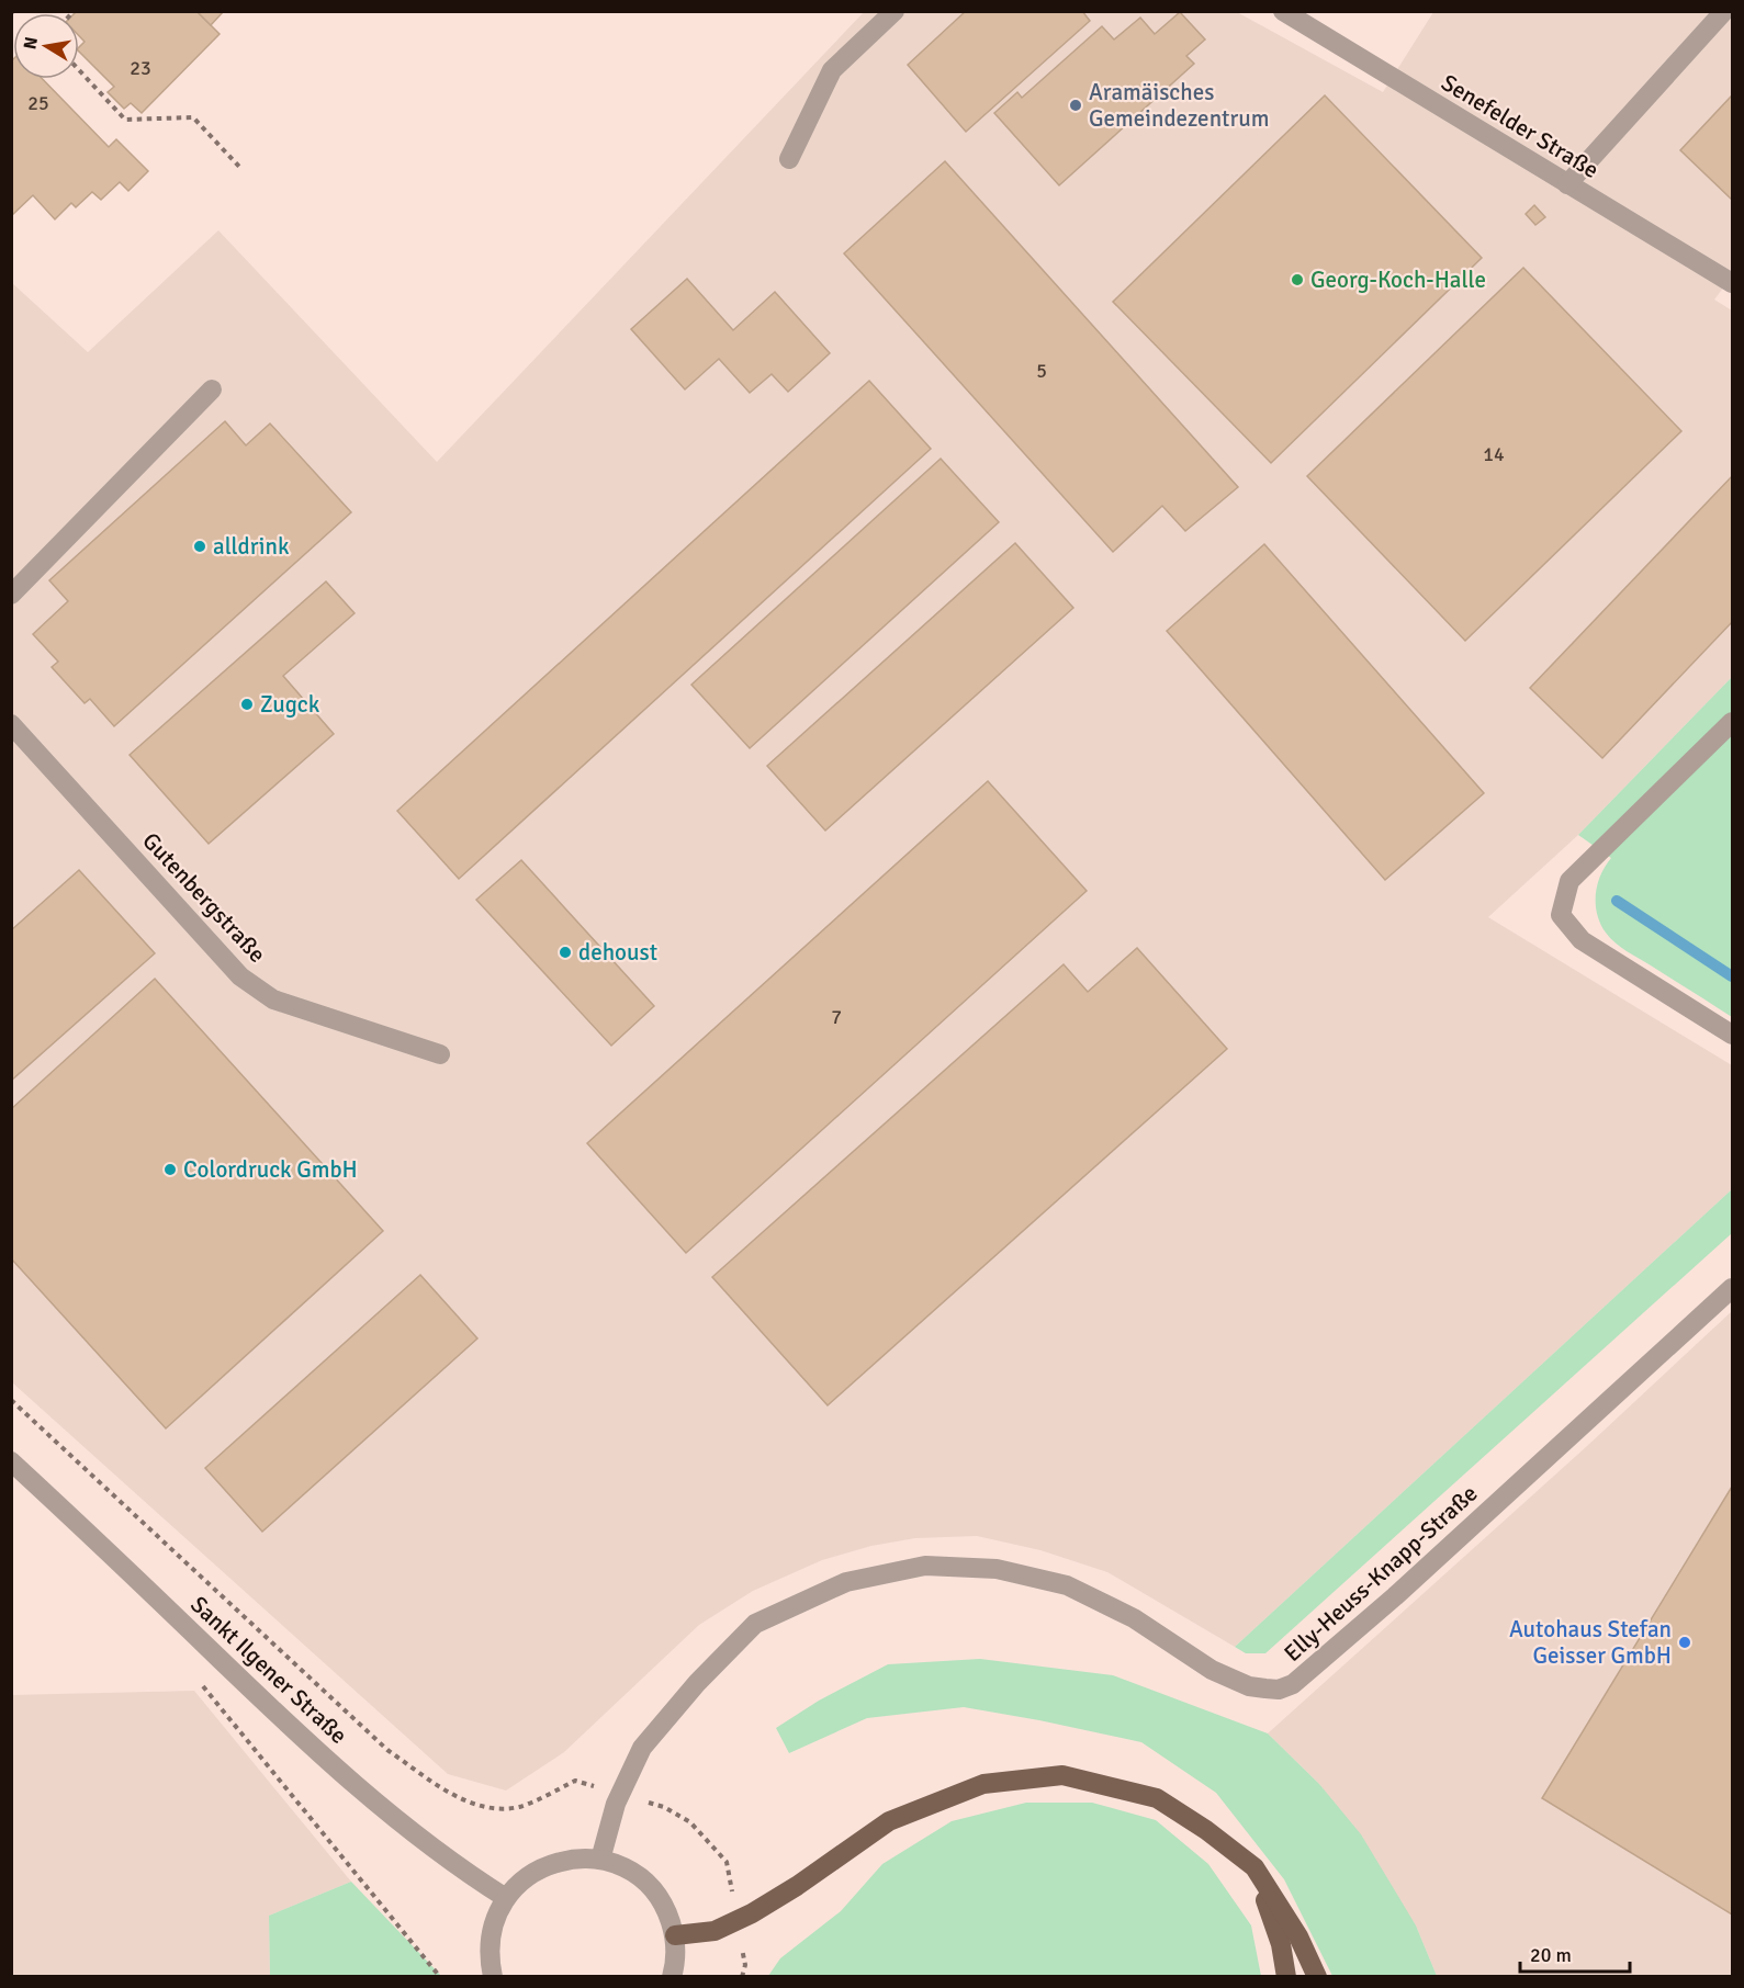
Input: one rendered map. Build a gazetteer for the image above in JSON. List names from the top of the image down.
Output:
{
  "streets": {
    "street": [
      "Senefelder Straße",
      "Gutenbergstraße",
      "Elly-Heuss-Knapp-Straße",
      "Sankt Ilgener Straße"
    ]
  },
  "places": [
    "Aramäisches Gemeindezentrum",
    "Georg-Koch-Halle",
    "alldrink",
    "Zugck",
    "dehoust",
    "Colordruck GmbH",
    "Autohaus Stefan Geisser GmbH"
  ],
  "house_numbers": [
    "23",
    "25",
    "5",
    "14",
    "7"
  ],
  "scale_bar": "20 m",
  "north": "left"
}
